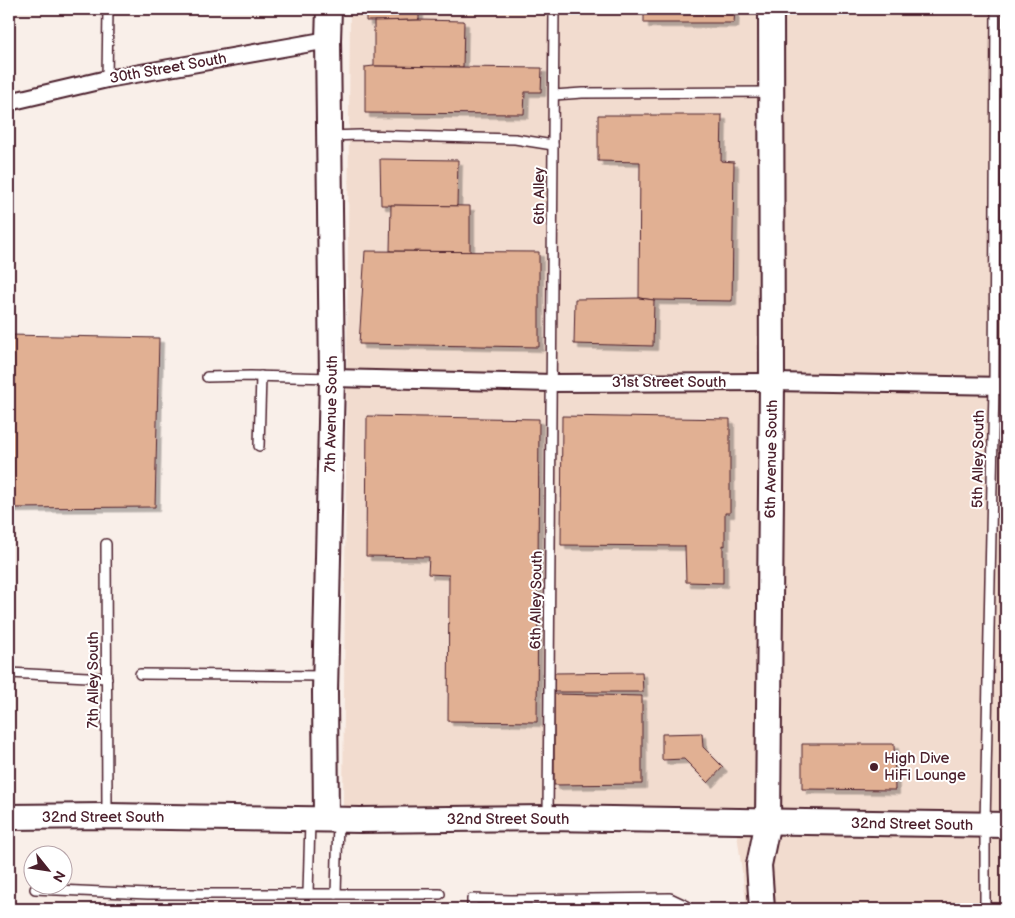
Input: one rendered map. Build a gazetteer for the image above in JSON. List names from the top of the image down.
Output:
{
  "streets": {
    "main road": ["7th Avenue South", "6th Avenue South", "32nd Street South"],
    "street": ["30th Street South", "31st Street South"],
    "lane": [
      "6th Alley",
      "5th Alley South",
      "6th Alley South",
      "7th Alley South"
    ]
  },
  "crossings": [
    ["30th Street South", "7th Avenue South"],
    ["6th Alley", "31st Street South"],
    ["6th Alley", "6th Alley South"],
    ["31st Street South", "7th Avenue South"],
    ["31st Street South", "6th Avenue South"],
    ["31st Street South", "5th Alley South"],
    ["31st Street South", "6th Alley South"],
    ["7th Avenue South", "32nd Street South"],
    ["6th Avenue South", "32nd Street South"],
    ["5th Alley South", "32nd Street South"],
    ["6th Alley South", "32nd Street South"],
    ["7th Alley South", "32nd Street South"]
  ],
  "places": ["High Dive HiFi Lounge"],
  "north": "bottom right"
}
